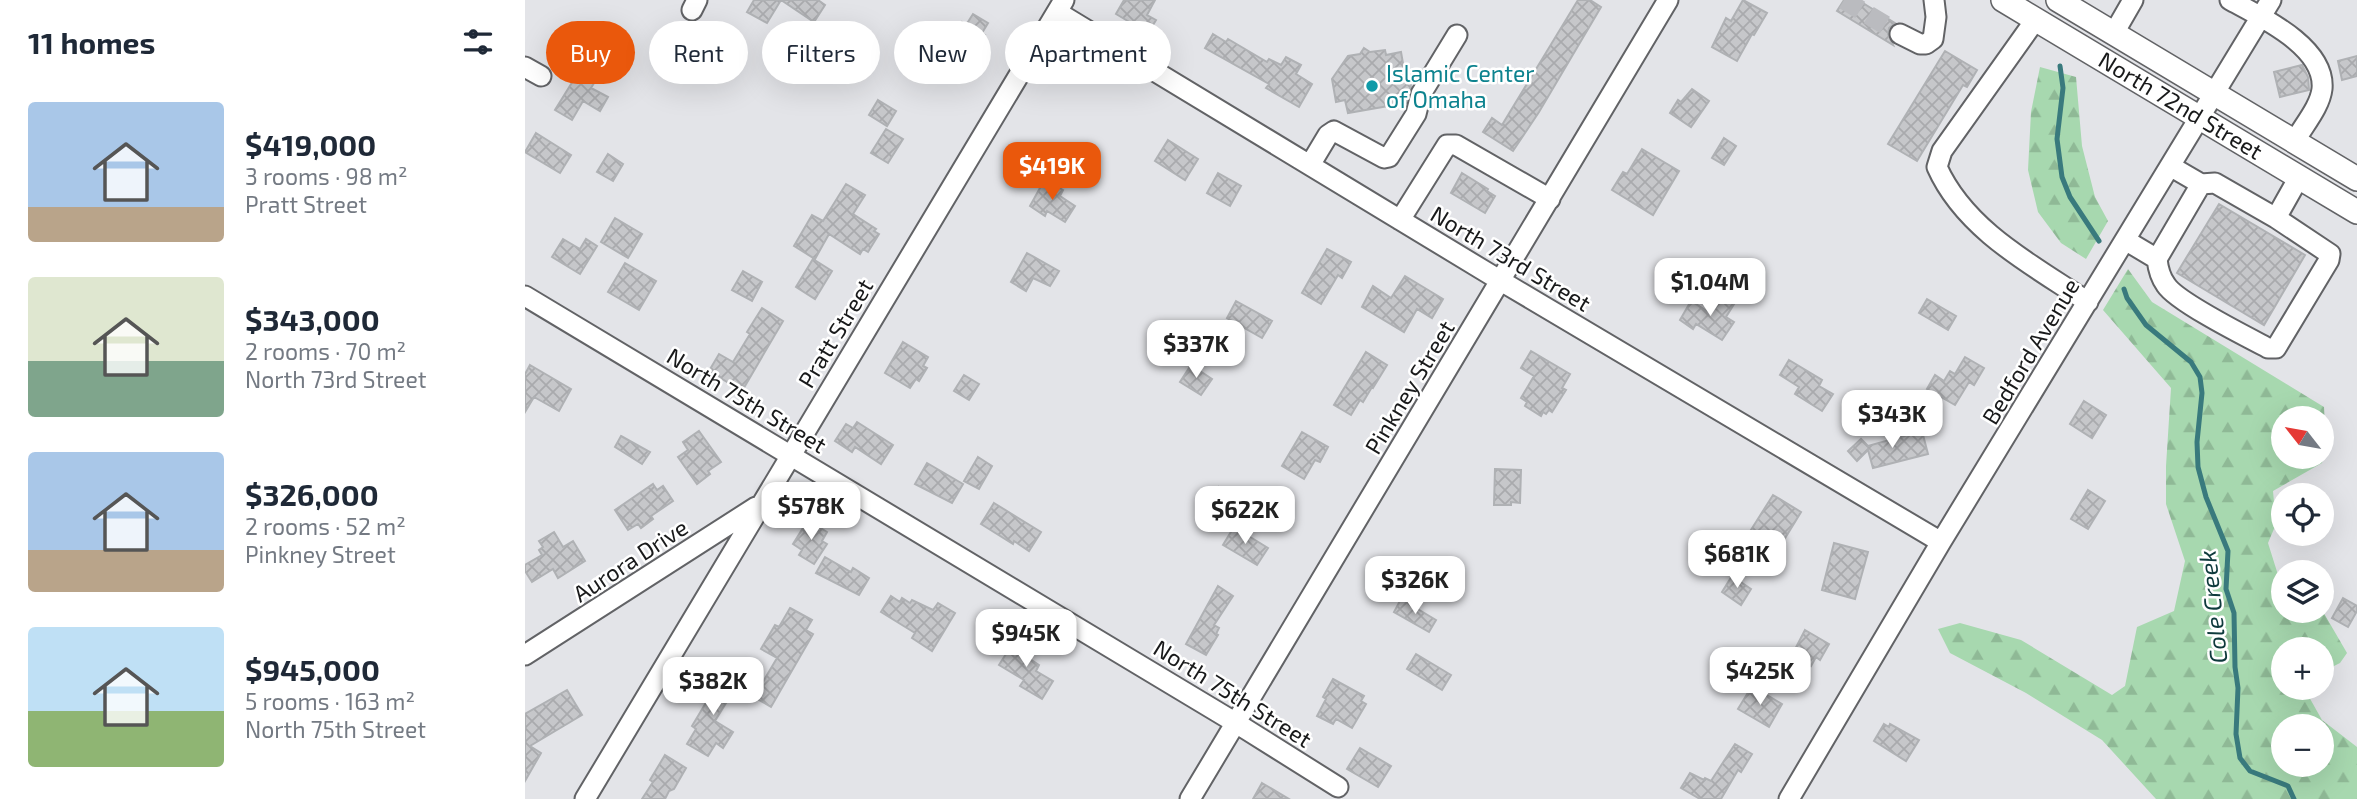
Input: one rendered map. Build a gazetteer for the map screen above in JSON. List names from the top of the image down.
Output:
{
  "streets": {
    "main road": ["North 72nd Street"],
    "street": [
      "North 73rd Street",
      "Pratt Street",
      "Bedford Avenue",
      "Pinkney Street",
      "North 75th Street",
      "Aurora Drive"
    ]
  },
  "crossings": [
    ["North 72nd Street", "Bedford Avenue"],
    ["North 73rd Street", "Pratt Street"],
    ["North 73rd Street", "Bedford Avenue"],
    ["North 73rd Street", "Pinkney Street"],
    ["Pratt Street", "North 75th Street"],
    ["Pratt Street", "Aurora Drive"],
    ["Pinkney Street", "North 75th Street"]
  ],
  "water": ["Cole Creek"],
  "places": ["Islamic Center of Omaha"],
  "north": "top left",
  "page": {
    "heading": "11 homes",
    "chip": [
      "Buy",
      "Rent",
      "Filters",
      "New",
      "Apartment"
    ],
    "list": [
      {
        "name": "$419,000",
        "note": "3 rooms · 98 m² · Pratt Street"
      },
      {
        "name": "$343,000",
        "note": "2 rooms · 70 m² · North 73rd Street"
      },
      {
        "name": "$326,000",
        "note": "2 rooms · 52 m² · Pinkney Street"
      },
      {
        "name": "$945,000",
        "note": "5 rooms · 163 m² · North 75th Street"
      }
    ],
    "price": [
      "$419K",
      "$1.04M",
      "$337K",
      "$343K",
      "$578K",
      "$622K",
      "$681K",
      "$326K",
      "$945K",
      "$425K",
      "$382K"
    ],
    "map_buttons": ["+", "−"]
  }
}
